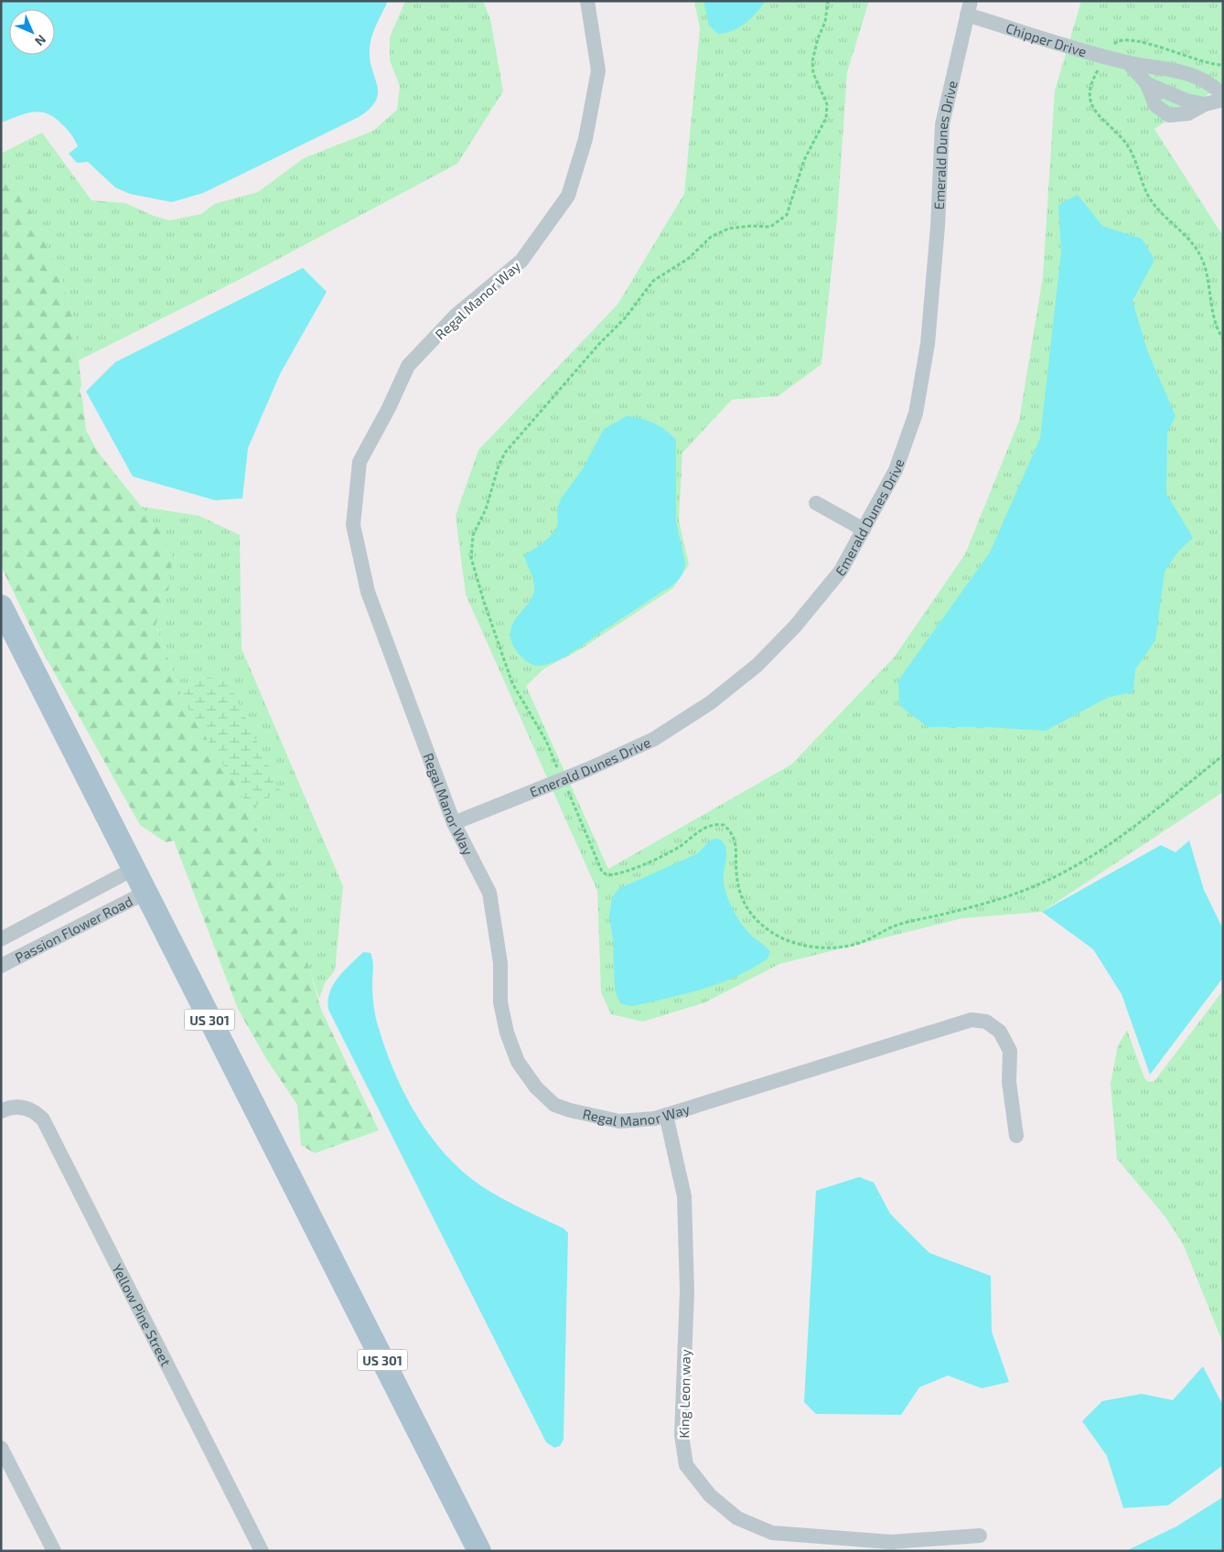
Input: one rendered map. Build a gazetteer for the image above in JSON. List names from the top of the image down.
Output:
{
  "streets": {
    "main road": ["US 301"],
    "street": [
      "Chipper Drive",
      "Emerald Dunes Drive",
      "Regal Manor Way",
      "Passion Flower Road",
      "Yellow Pine Street",
      "King Leon way"
    ]
  },
  "crossings": [
    ["Chipper Drive", "Emerald Dunes Drive"],
    ["Emerald Dunes Drive", "Regal Manor Way"],
    ["Regal Manor Way", "King Leon way"],
    ["Passion Flower Road", "US 301"]
  ],
  "north": "bottom right"
}
